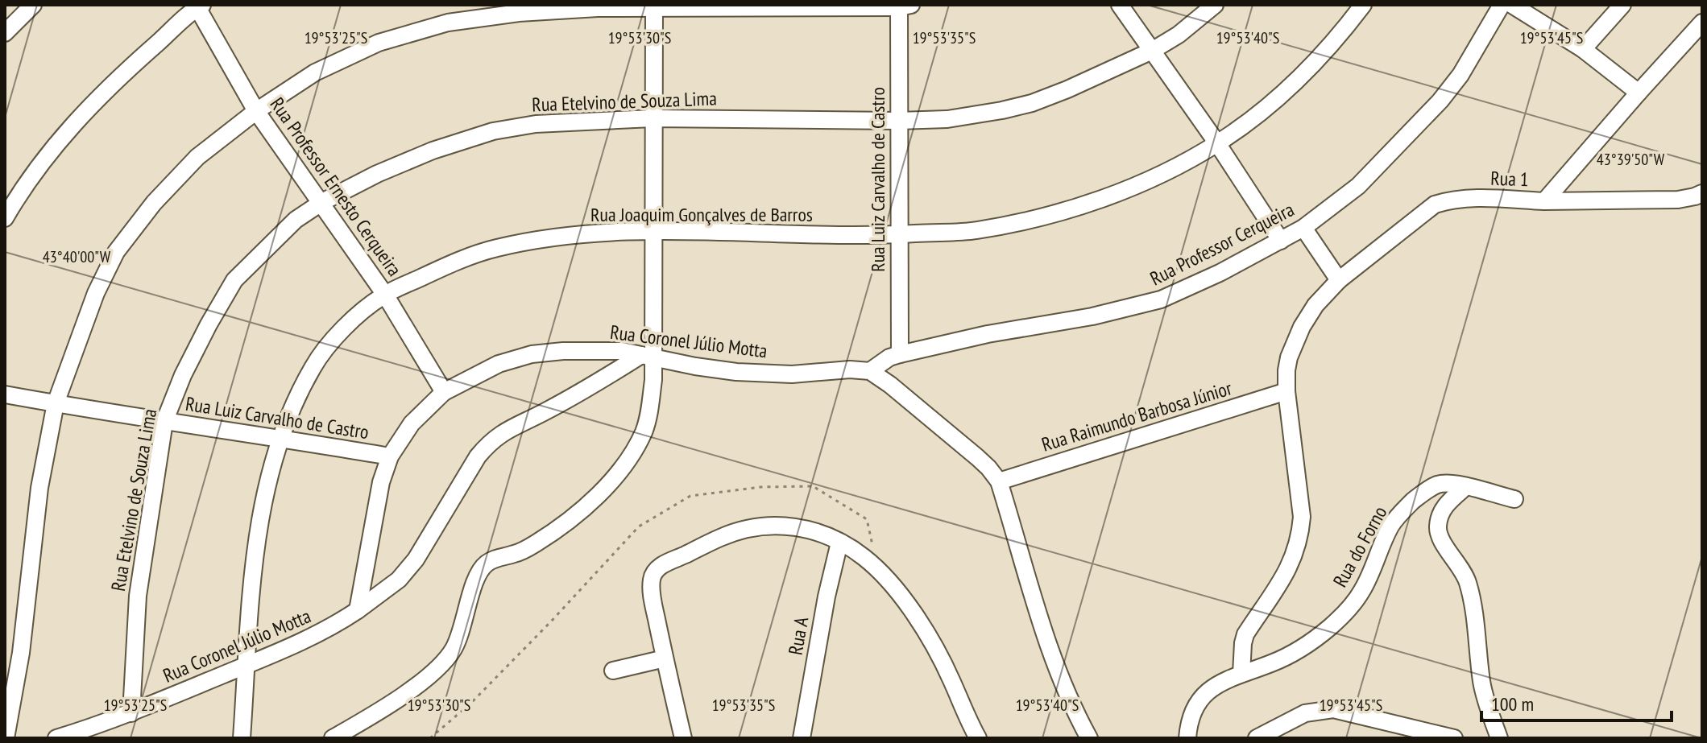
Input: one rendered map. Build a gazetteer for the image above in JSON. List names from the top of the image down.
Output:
{
  "streets": {
    "street": [
      "Rua Etelvino de Souza Lima",
      "Rua 1",
      "Rua Luiz Carvalho de Castro",
      "Rua Professor Ernesto Cerqueira",
      "Rua Joaquim Gonçalves de Barros",
      "Rua Professor Cerqueira",
      "Rua Coronel Júlio Motta",
      "Rua Raimundo Barbosa Júnior",
      "Rua do Forno",
      "Rua A"
    ]
  },
  "crossings": [
    ["Rua Etelvino de Souza Lima", "Rua Luiz Carvalho de Castro"],
    ["Rua Etelvino de Souza Lima", "Rua Professor Ernesto Cerqueira"],
    ["Rua Etelvino de Souza Lima", "Rua Coronel Júlio Motta"],
    ["Rua 1", "Rua Raimundo Barbosa Júnior"],
    ["Rua 1", "Rua do Forno"],
    ["Rua Luiz Carvalho de Castro", "Rua Joaquim Gonçalves de Barros"],
    ["Rua Luiz Carvalho de Castro", "Rua Professor Cerqueira"],
    ["Rua Luiz Carvalho de Castro", "Rua Coronel Júlio Motta"],
    ["Rua Professor Ernesto Cerqueira", "Rua Joaquim Gonçalves de Barros"],
    ["Rua Professor Ernesto Cerqueira", "Rua Coronel Júlio Motta"],
    ["Rua Joaquim Gonçalves de Barros", "Rua Coronel Júlio Motta"],
    ["Rua Professor Cerqueira", "Rua Coronel Júlio Motta"]
  ],
  "scale_bar": "100 m",
  "coordinates": [
    "19°53'25\"S",
    "19°53'30\"S",
    "19°53'35\"S",
    "19°53'40\"S",
    "19°53'45\"S",
    "43°39'50\"W",
    "43°40'00\"W"
  ]
}
